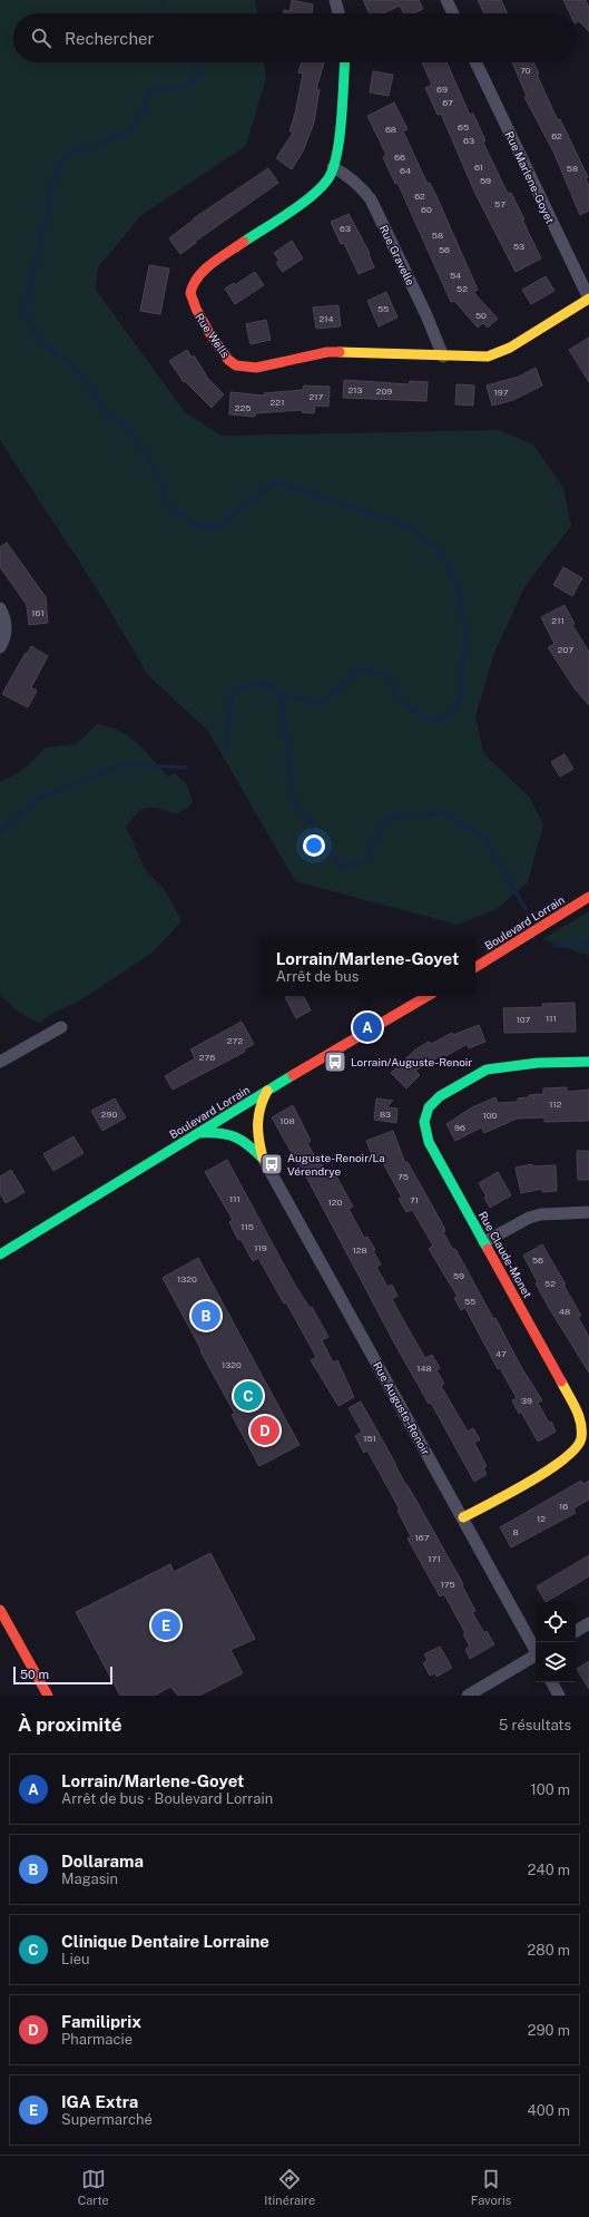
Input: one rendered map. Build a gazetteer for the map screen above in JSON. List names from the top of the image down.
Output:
{
  "streets": {
    "street": [
      "Rue Marlene-Goyet",
      "Rue Gravelle",
      "Rue Wells",
      "Boulevard Lorrain",
      "Rue Claude-Monet",
      "Rue Auguste-Renoir"
    ]
  },
  "crossings": [
    ["Rue Marlene-Goyet", "Rue Wells"],
    ["Rue Gravelle", "Rue Wells"],
    ["Rue Claude-Monet", "Rue Auguste-Renoir"]
  ],
  "places": {
    "bus stop": ["Lorrain/Auguste-Renoir", "Auguste-Renoir/La Vérendrye"]
  },
  "house_numbers": [
    "70",
    "69",
    "67",
    "65",
    "68",
    "62",
    "63",
    "66",
    "61",
    "58",
    "64",
    "59",
    "62",
    "57",
    "60",
    "63",
    "58",
    "53",
    "56",
    "54",
    "52",
    "55",
    "50",
    "214",
    "213",
    "209",
    "197",
    "217",
    "221",
    "225",
    "161",
    "211",
    "207",
    "111",
    "107",
    "272",
    "276",
    "112",
    "290",
    "83",
    "100",
    "108",
    "96",
    "75",
    "111",
    "71",
    "120",
    "115",
    "119",
    "128",
    "56",
    "59",
    "1320",
    "52",
    "55",
    "48",
    "47",
    "1320",
    "148",
    "39",
    "151",
    "16",
    "12",
    "8",
    "167",
    "171",
    "175"
  ],
  "scale_bar": "50 m",
  "page": {
    "search": "Rechercher",
    "popup": ["Lorrain/Marlene-Goyet", "Arrêt de bus"],
    "pins": [
      "A",
      "B",
      "C",
      "D",
      "E"
    ],
    "scale": "50 m",
    "heading": ["À proximité", "5 résultats"],
    "list": [
      {
        "mark": "A",
        "name": "Lorrain/Marlene-Goyet",
        "note": "Arrêt de bus · Boulevard Lorrain",
        "value": "100 m"
      },
      {
        "mark": "B",
        "name": "Dollarama",
        "note": "Magasin",
        "value": "240 m"
      },
      {
        "mark": "C",
        "name": "Clinique Dentaire Lorraine",
        "note": "Lieu",
        "value": "280 m"
      },
      {
        "mark": "D",
        "name": "Familiprix",
        "note": "Pharmacie",
        "value": "290 m"
      },
      {
        "mark": "E",
        "name": "IGA Extra",
        "note": "Supermarché",
        "value": "400 m"
      }
    ],
    "nav": ["Carte", "Itinéraire", "Favoris"]
  }
}
